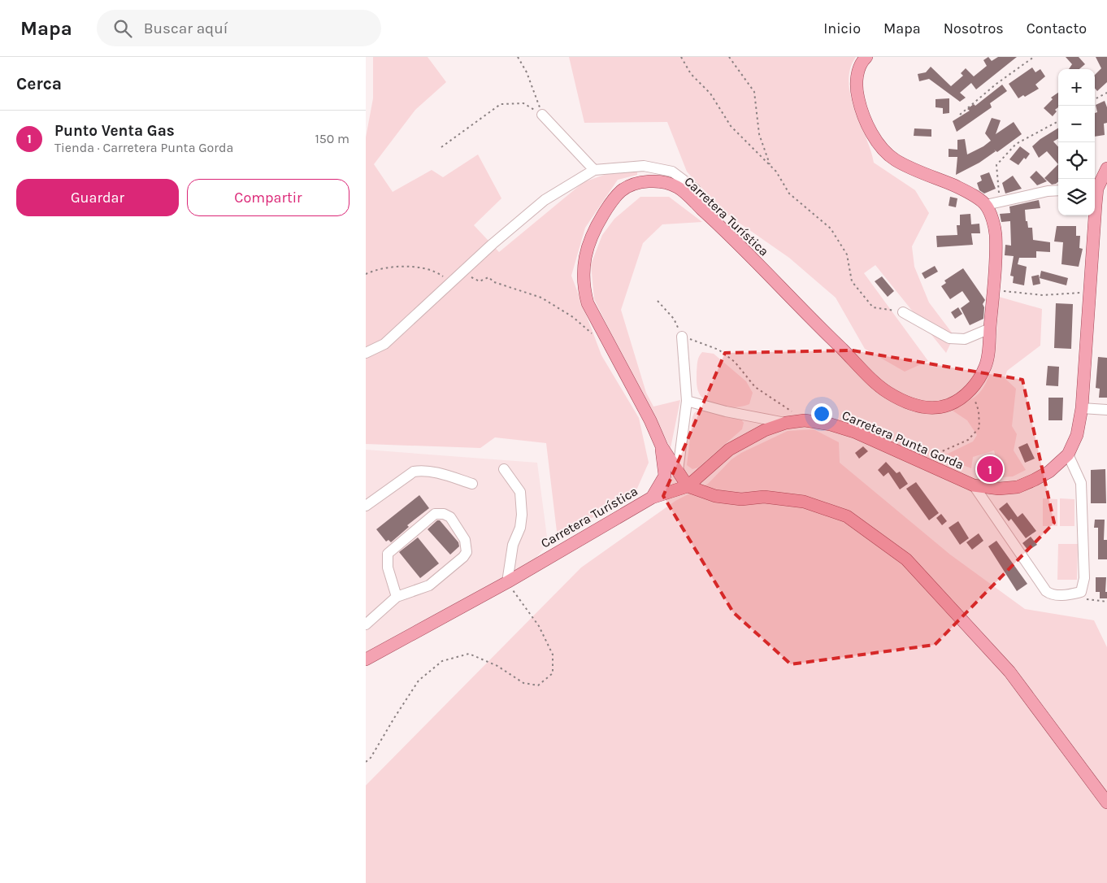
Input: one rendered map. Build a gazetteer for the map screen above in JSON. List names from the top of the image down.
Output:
{
  "streets": {
    "main road": ["Carretera Turística", "Carretera Punta Gorda"]
  },
  "crossings": [
    ["Carretera Turística", "Carretera Punta Gorda"]
  ],
  "page": {
    "header": "Mapa",
    "search": "Buscar aquí",
    "nav": [
      "Inicio",
      "Mapa",
      "Nosotros",
      "Contacto"
    ],
    "heading": "Cerca",
    "map_buttons": ["+", "−"],
    "list": [
      {
        "mark": "1",
        "name": "Punto Venta Gas",
        "note": "Tienda · Carretera Punta Gorda",
        "value": "150 m"
      }
    ],
    "buttons": ["Guardar", "Compartir"],
    "pins": "1"
  }
}
